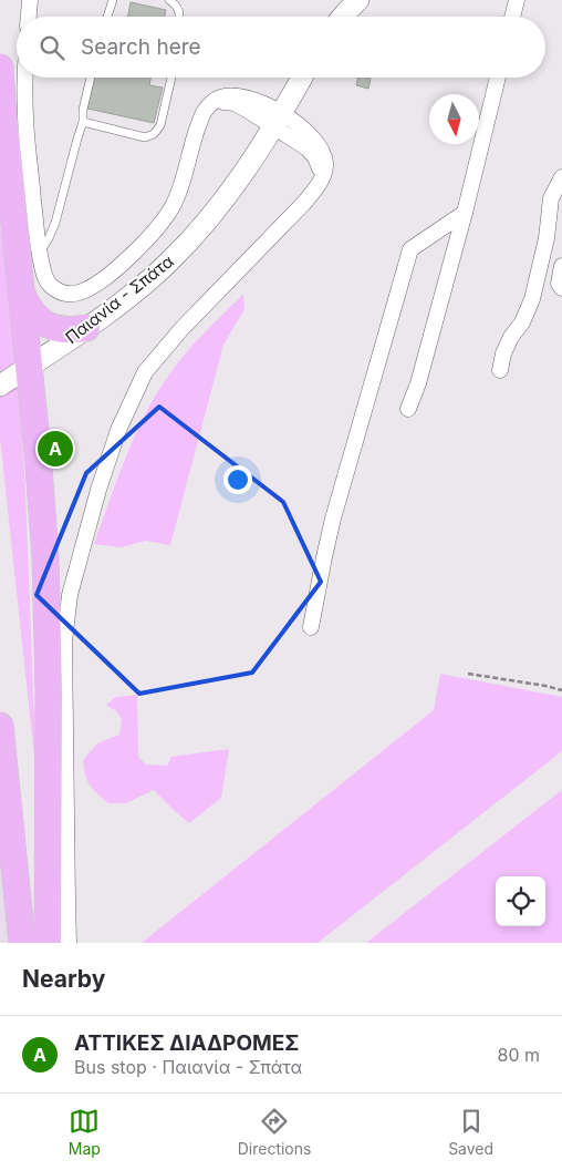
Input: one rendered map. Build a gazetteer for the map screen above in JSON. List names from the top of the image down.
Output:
{
  "streets": {
    "main road": ["Παιανία - Σπάτα"]
  },
  "north": "bottom",
  "page": {
    "search": "Search here",
    "pins": "A",
    "heading": "Nearby",
    "list": [
      {
        "mark": "A",
        "name": "ΑΤΤΙΚΕΣ ΔΙΑΔΡΟΜΕΣ",
        "note": "Bus stop · Παιανία - Σπάτα",
        "value": "80 m"
      }
    ],
    "nav": ["Map", "Directions", "Saved"]
  }
}
